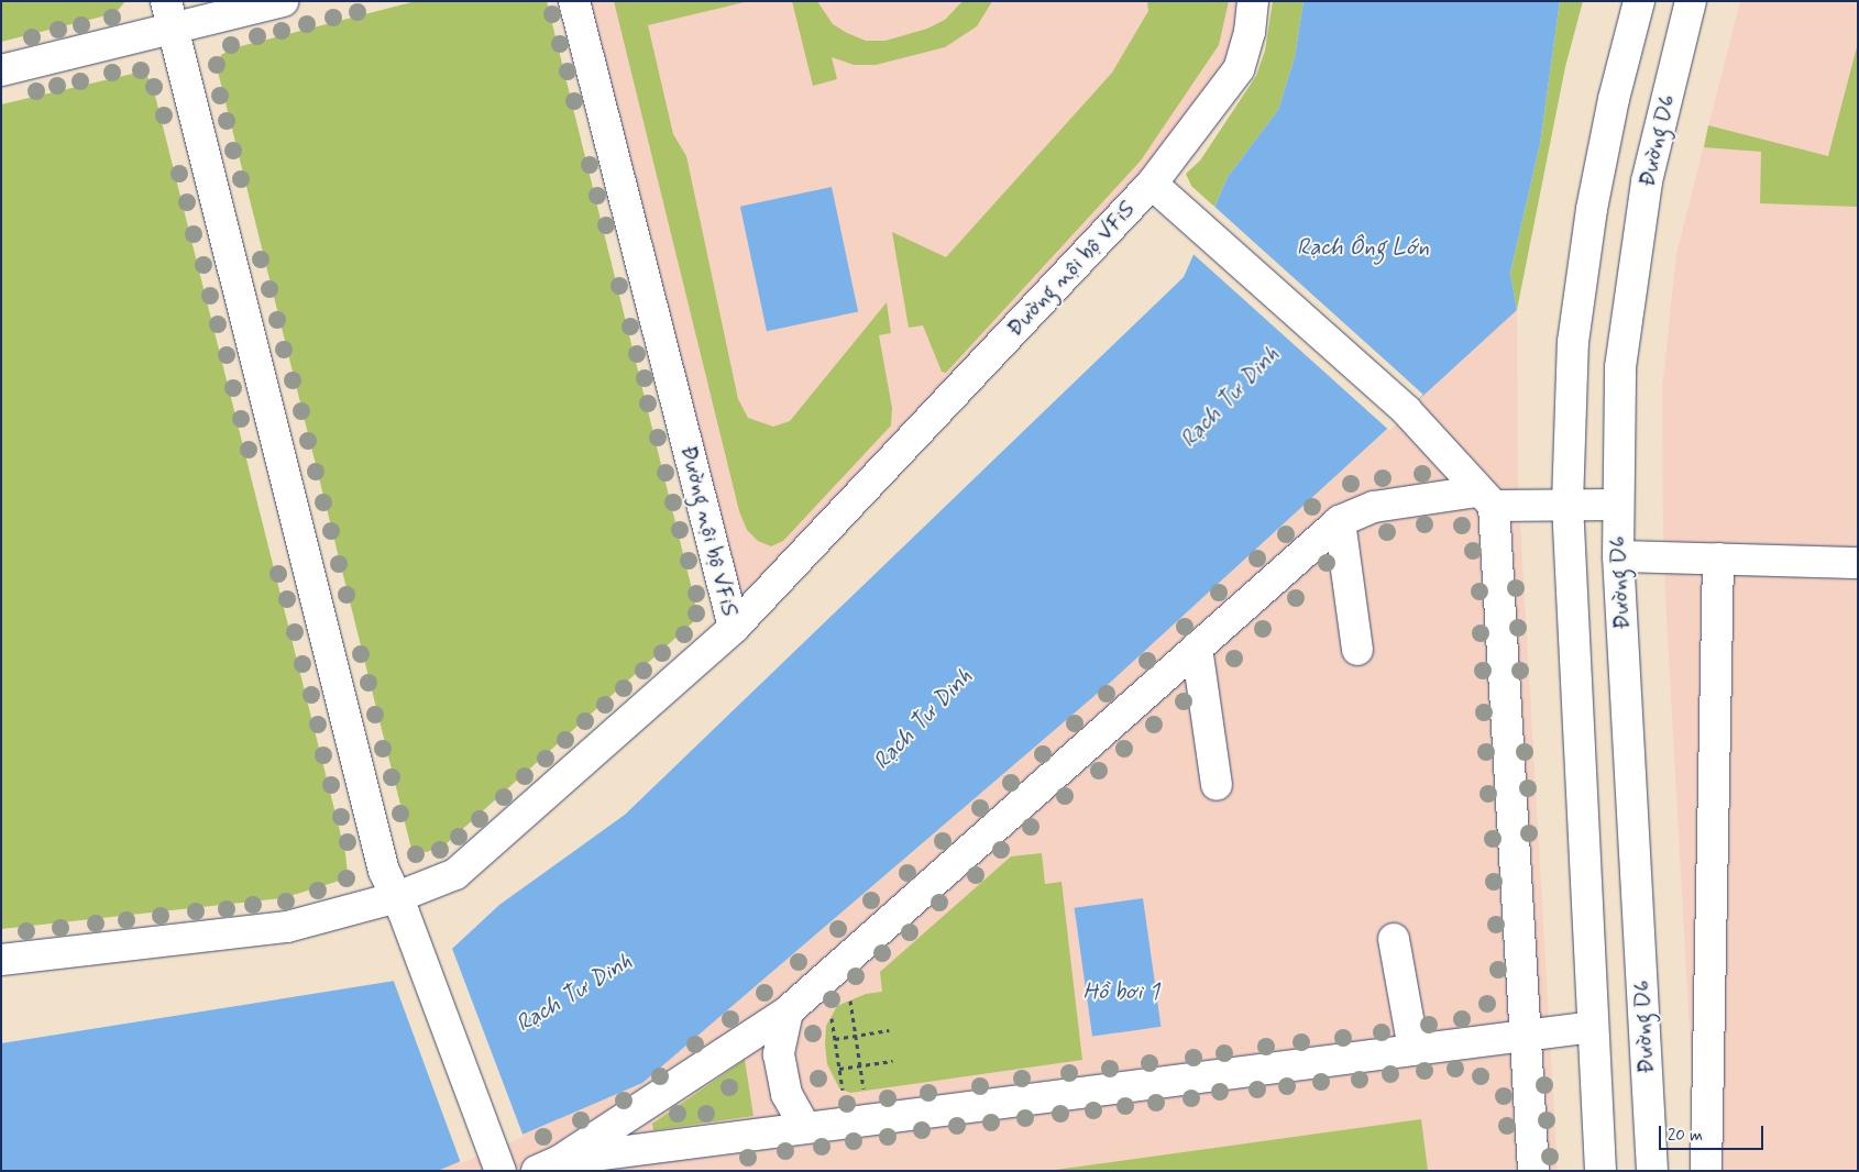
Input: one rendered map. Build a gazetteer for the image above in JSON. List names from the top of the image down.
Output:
{
  "streets": {
    "street": ["Đường D6", "Đường nội bộ VFiS"]
  },
  "water": ["Rạch Ông Lớn", "Rạch Tư Dinh", "Hồ bơi 1"],
  "scale_bar": "20 m"
}
